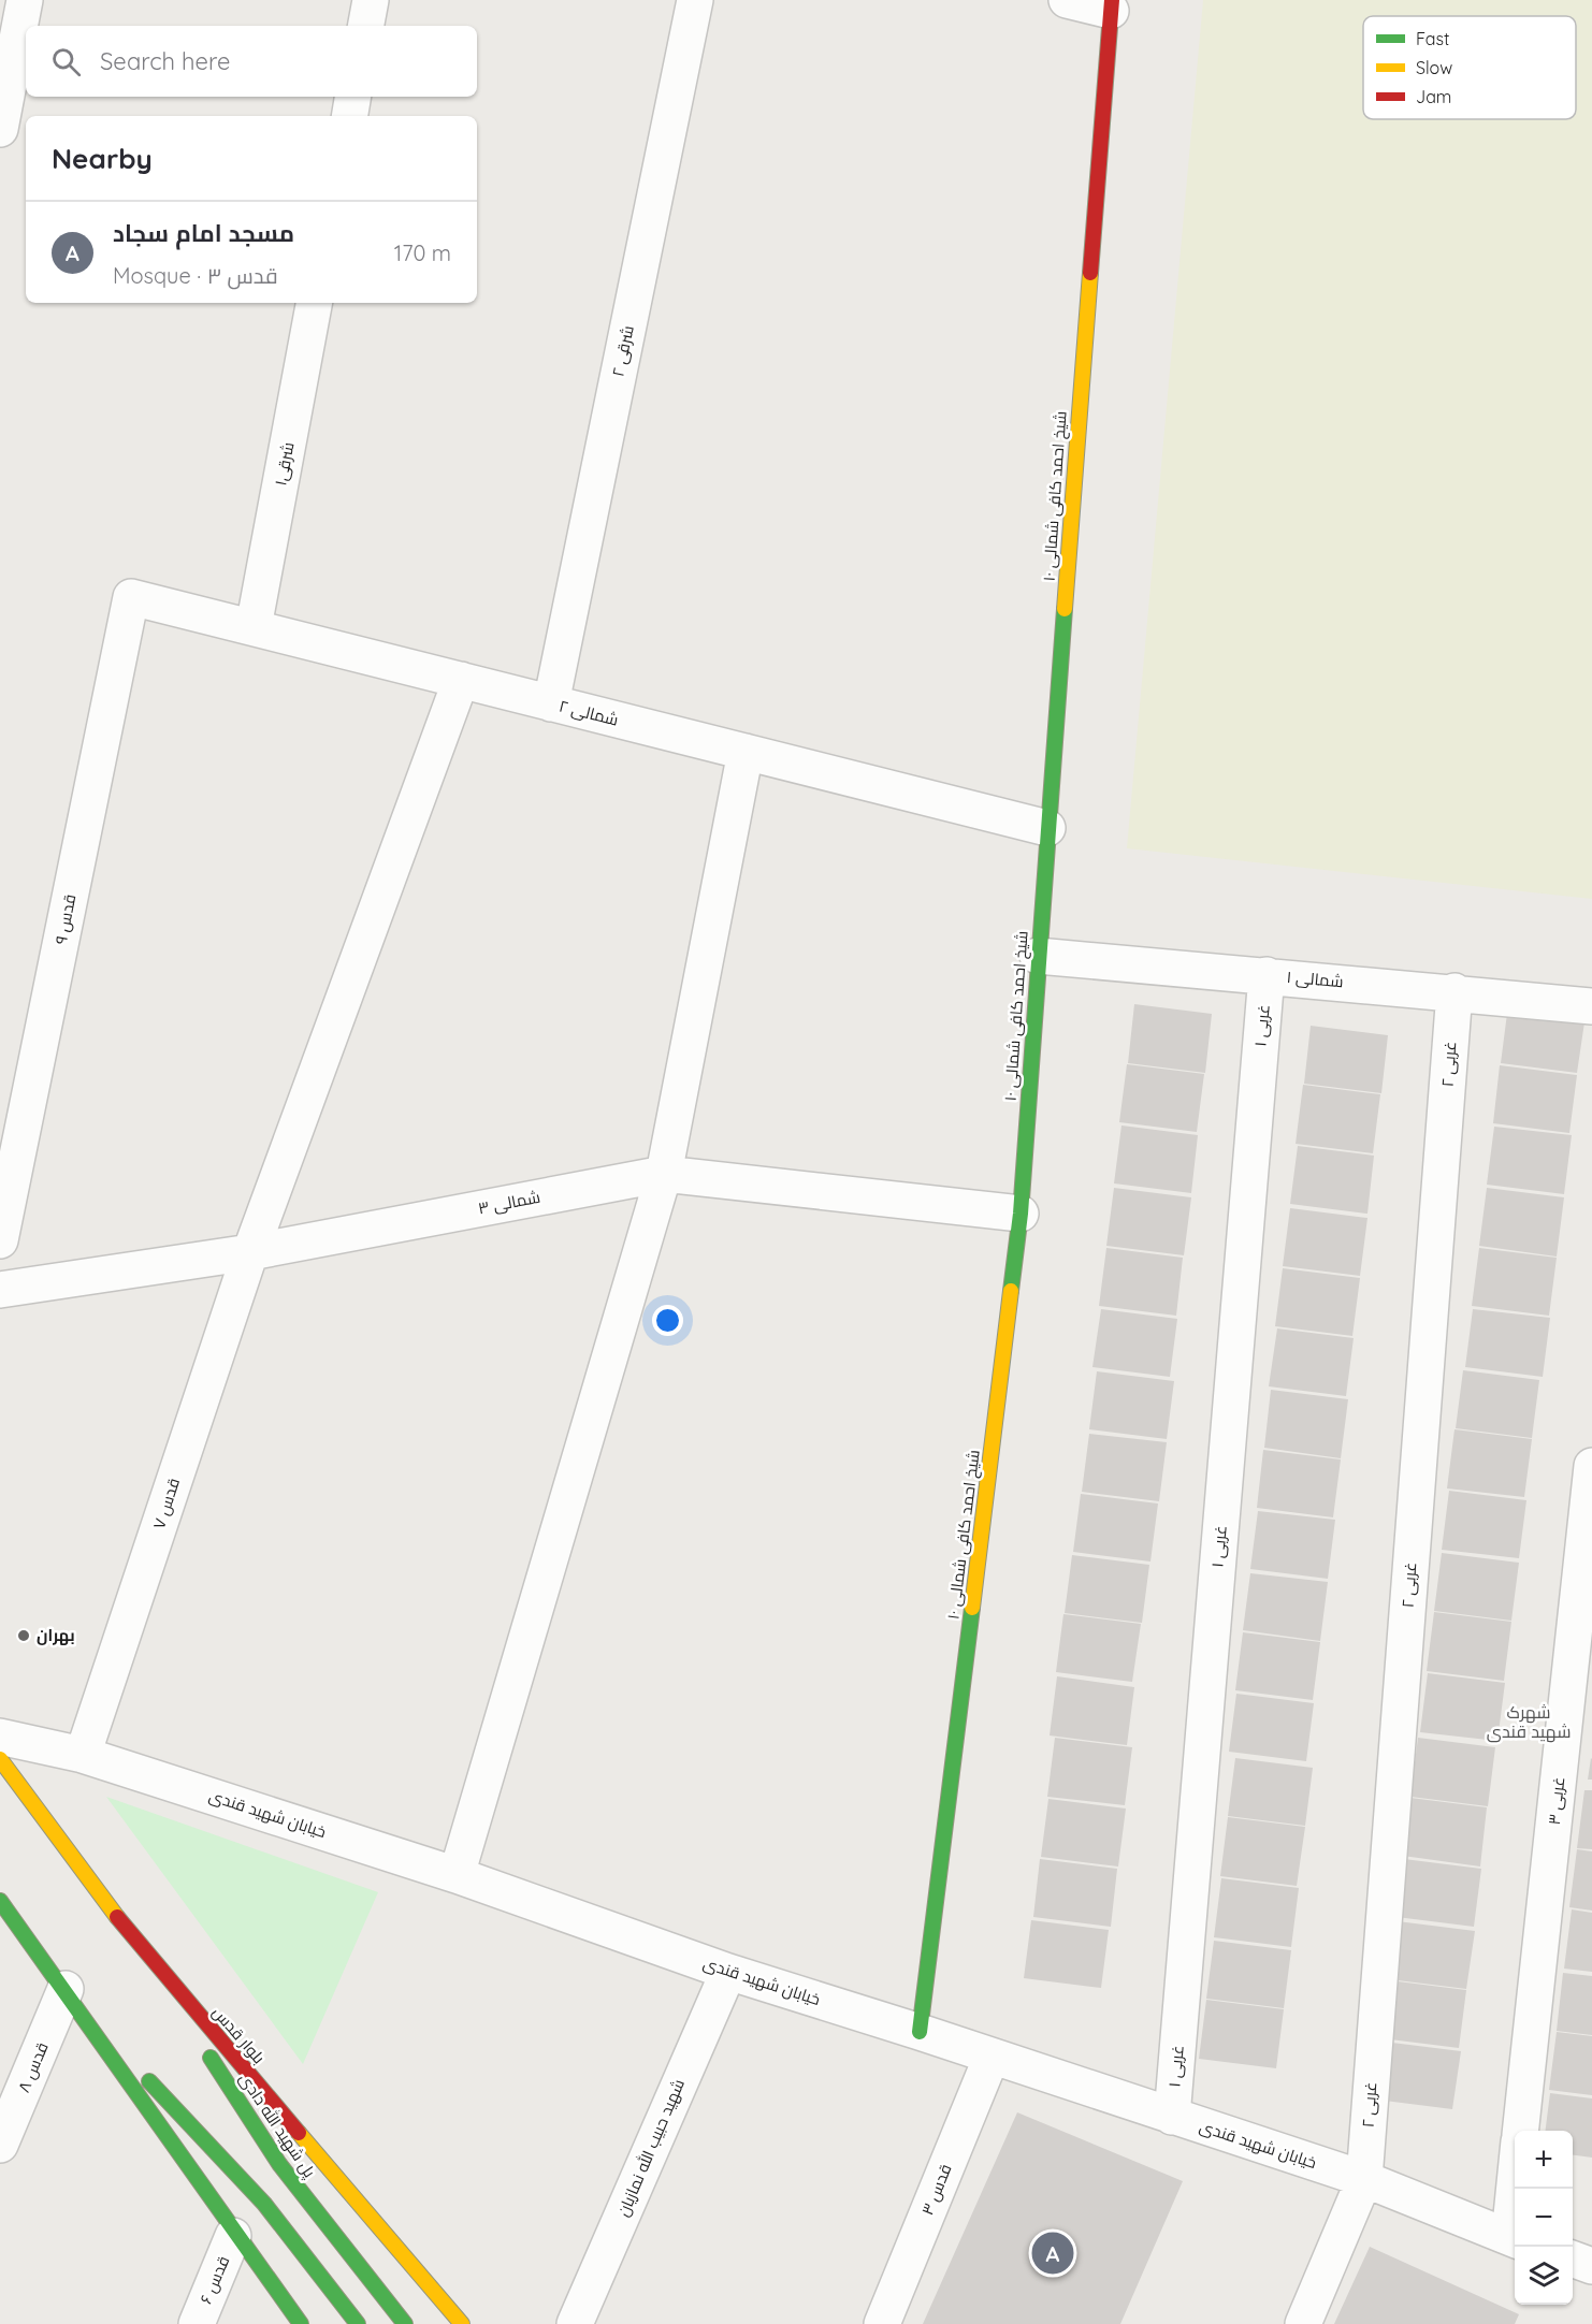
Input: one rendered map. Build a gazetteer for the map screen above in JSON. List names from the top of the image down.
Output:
{
  "streets": {
    "main road": ["شیخ احمد کافی شمالی ۱۰", "بلوار قدس", "پل شهید الله دادی"],
    "street": [
      "شرقی ۲",
      "شرقی۱",
      "شمالی ۲",
      "قدس ۹",
      "۱ شمالی",
      "۱ غربی",
      "۲ غربی",
      "شمالی ۳",
      "قدس ۷",
      "غربی ۳",
      "خیابان شهید قندی",
      "قدس ۸",
      "شهید حبیب الله نمازیان",
      "قدس ۳",
      "قدس ۶"
    ]
  },
  "crossings": [
    ["شرقی ۲", "شمالی ۲"],
    ["شرقی۱", "شمالی ۲"],
    ["شیخ احمد کافی شمالی ۱۰", "شمالی ۲"],
    ["شیخ احمد کافی شمالی ۱۰", "۱ شمالی"],
    ["شیخ احمد کافی شمالی ۱۰", "شمالی ۳"],
    ["شیخ احمد کافی شمالی ۱۰", "خیابان شهید قندی"],
    ["شمالی ۲", "قدس ۹"],
    ["شمالی ۲", "قدس ۷"],
    ["۱ شمالی", "۱ غربی"],
    ["۱ شمالی", "۲ غربی"],
    ["۱ غربی", "خیابان شهید قندی"],
    ["۲ غربی", "خیابان شهید قندی"],
    ["شمالی ۳", "قدس ۷"],
    ["قدس ۷", "خیابان شهید قندی"],
    ["خیابان شهید قندی", "شهید حبیب الله نمازیان"],
    ["خیابان شهید قندی", "قدس ۳"],
    ["بلوار قدس", "پل شهید الله دادی"]
  ],
  "districts": ["شهرک شهید قندی"],
  "places": ["بهران"],
  "legend": ["Fast", "Slow", "Jam"],
  "page": {
    "search": "Search here",
    "heading": "Nearby",
    "list": [
      {
        "mark": "A",
        "name": "مسجد امام سجاد",
        "note": "Mosque · قدس ۳",
        "value": "170 m"
      }
    ],
    "map_buttons": ["+", "−"],
    "pins": "A"
  }
}
